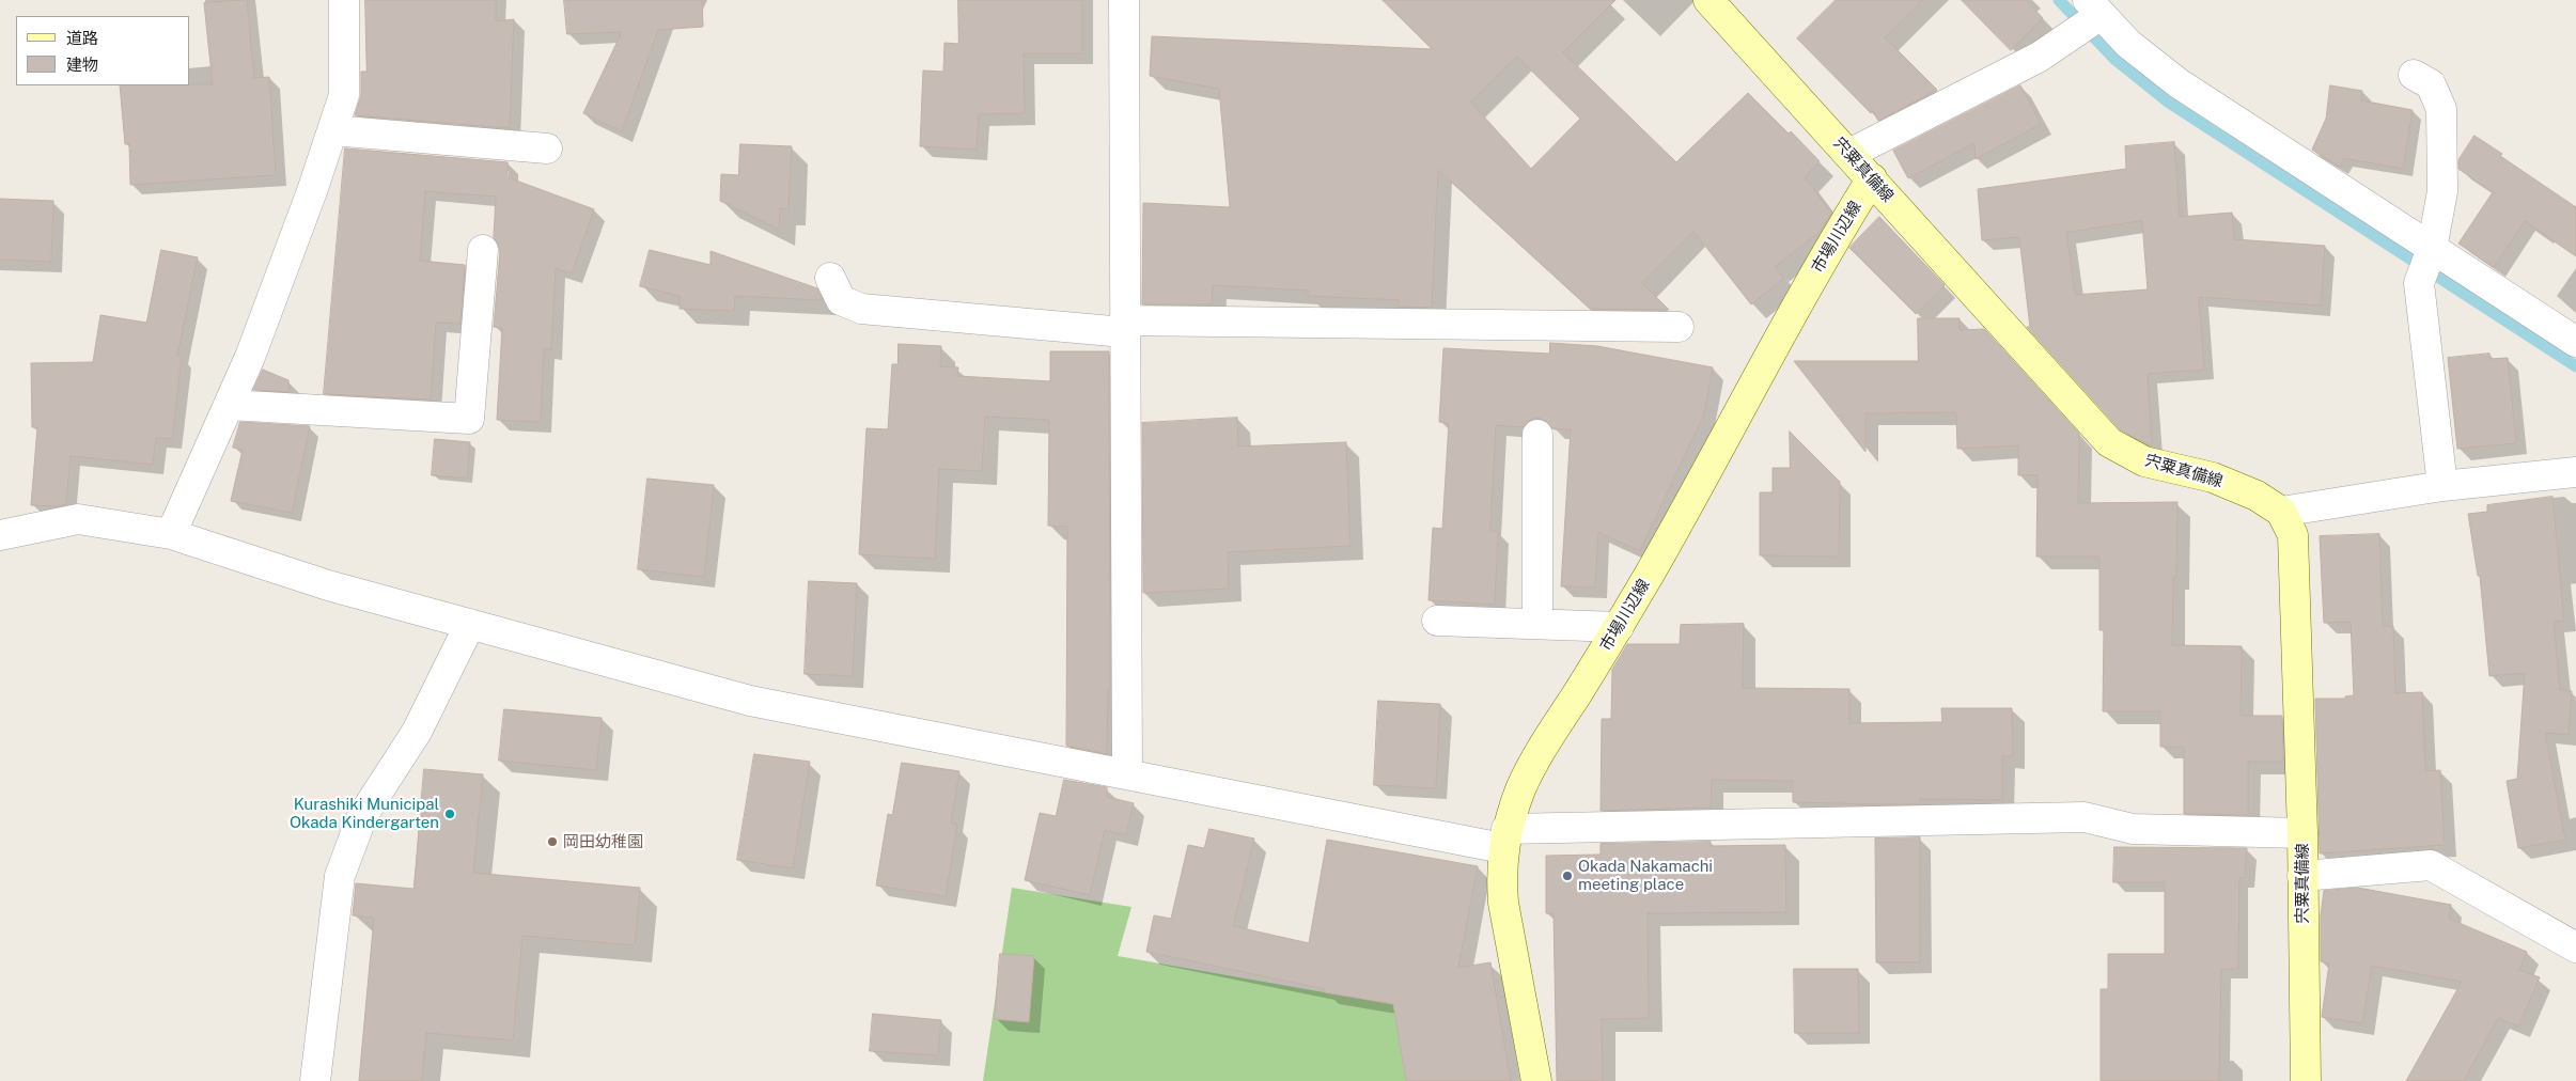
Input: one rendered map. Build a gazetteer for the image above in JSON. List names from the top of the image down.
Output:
{
  "streets": {
    "main road": ["宍粟真備線", "市場川辺線"]
  },
  "crossings": [
    ["宍粟真備線", "市場川辺線"]
  ],
  "places": ["Kurashiki Municipal Okada Kindergarten", "岡田幼稚園", "Okada Nakamachi meeting place"],
  "legend": ["道路", "建物"]
}
